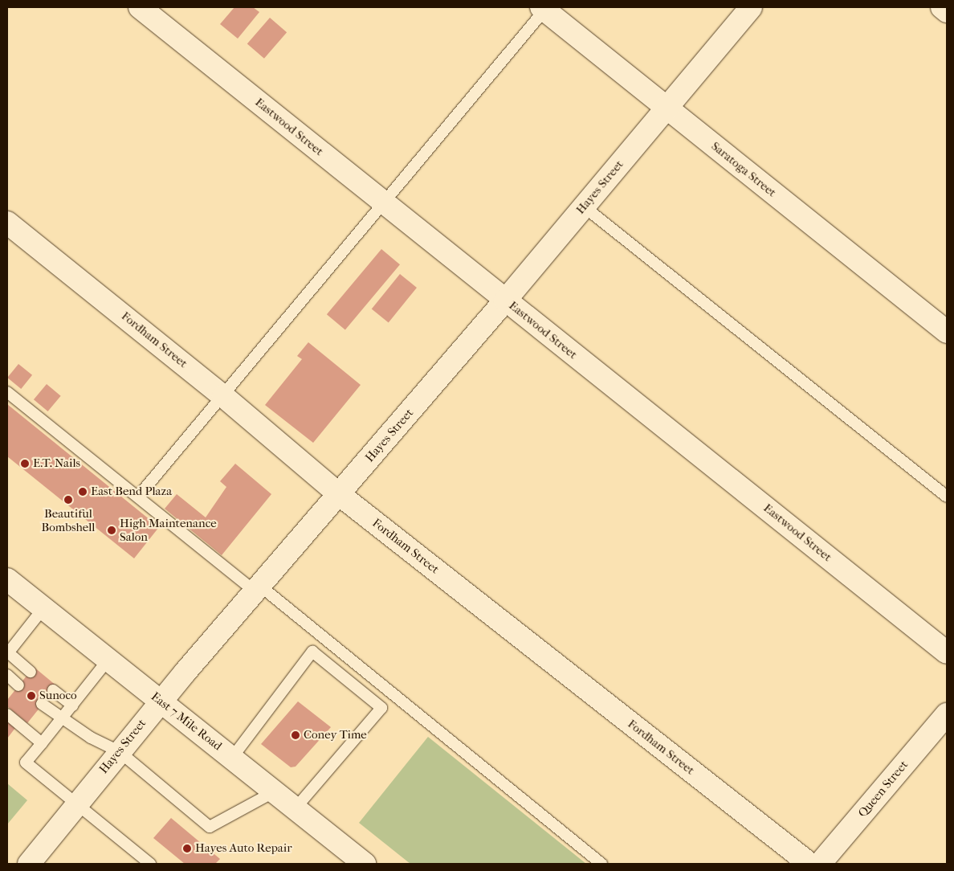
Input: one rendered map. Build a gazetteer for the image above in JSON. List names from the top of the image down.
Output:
{
  "streets": {
    "street": [
      "Eastwood Street",
      "Saratoga Street",
      "Hayes Street",
      "Fordham Street",
      "East 7 Mile Road",
      "Queen Street"
    ]
  },
  "crossings": [
    ["Eastwood Street", "Hayes Street"],
    ["Saratoga Street", "Hayes Street"],
    ["Hayes Street", "Fordham Street"],
    ["Hayes Street", "East 7 Mile Road"]
  ],
  "places": [
    "E.T. Nails",
    "East Bend Plaza",
    "Beautiful Bombshell",
    "High Maintenance Salon",
    "Sunoco",
    "Coney Time",
    "Hayes Auto Repair"
  ]
}
